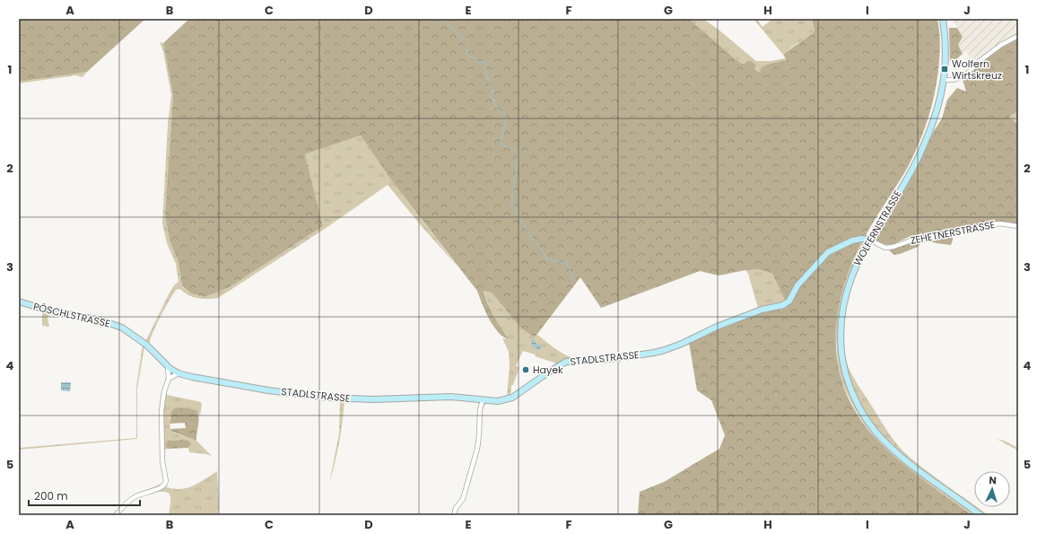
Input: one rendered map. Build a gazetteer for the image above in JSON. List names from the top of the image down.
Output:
{
  "streets": {
    "street": [
      "WOLFERNSTRASSE",
      "ZEHETNERSTRASSE",
      "PÖSCHLSTRASSE",
      "STADLSTRASSE"
    ]
  },
  "crossings": [
    ["WOLFERNSTRASSE", "ZEHETNERSTRASSE"],
    ["WOLFERNSTRASSE", "STADLSTRASSE"],
    ["ZEHETNERSTRASSE", "STADLSTRASSE"],
    ["PÖSCHLSTRASSE", "STADLSTRASSE"]
  ],
  "places": {
    "transit": ["Wolfern Wirtskreuz"],
    "other": ["Hayek"]
  },
  "scale_bar": "200 m",
  "north": "top",
  "grid": {
    "columns": [
      "A",
      "B",
      "C",
      "D",
      "E",
      "F",
      "G",
      "H",
      "I",
      "J"
    ],
    "rows": [
      "1",
      "2",
      "3",
      "4",
      "5"
    ]
  }
}
